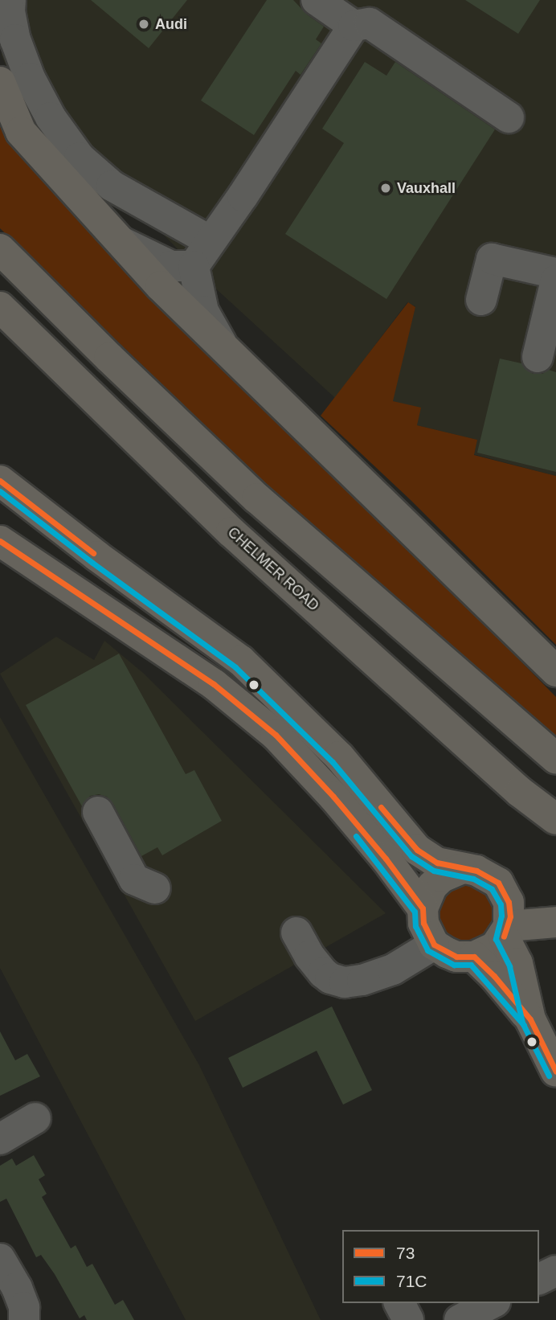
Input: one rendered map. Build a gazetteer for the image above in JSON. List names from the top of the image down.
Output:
{
  "streets": {
    "main road": ["CHELMER ROAD"]
  },
  "places": ["Audi", "Vauxhall"],
  "lines": ["transit line 73", "transit line 71C"],
  "legend": ["73", "71C"]
}
